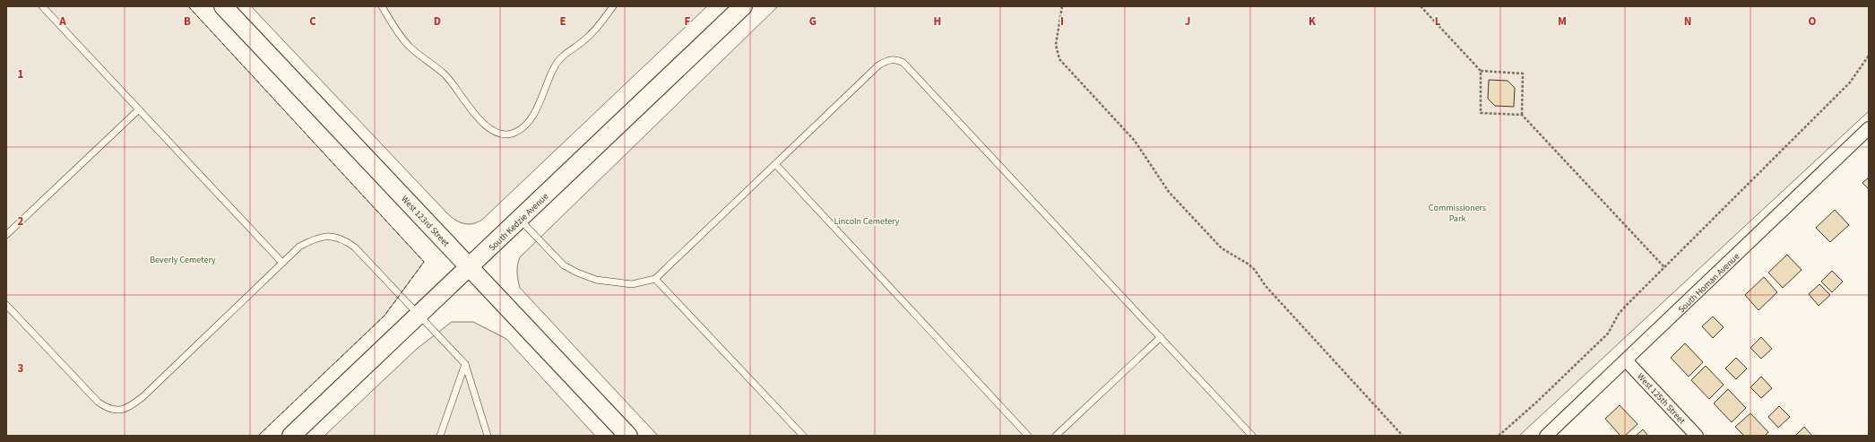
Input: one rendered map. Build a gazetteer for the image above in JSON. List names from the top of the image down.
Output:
{
  "streets": {
    "main road": ["West 123rd Street", "South Kedzie Avenue"],
    "street": ["South Homan Avenue", "West 125th Street"]
  },
  "crossings": [
    ["West 123rd Street", "South Kedzie Avenue"],
    ["South Homan Avenue", "West 125th Street"]
  ],
  "parks": ["Commissioners Park", "Lincoln Cemetery", "Beverly Cemetery"],
  "grid": {
    "columns": [
      "A",
      "B",
      "C",
      "D",
      "E",
      "F",
      "G",
      "H",
      "I",
      "J",
      "K",
      "L",
      "M",
      "N",
      "O"
    ],
    "rows": ["1", "2", "3"]
  }
}
